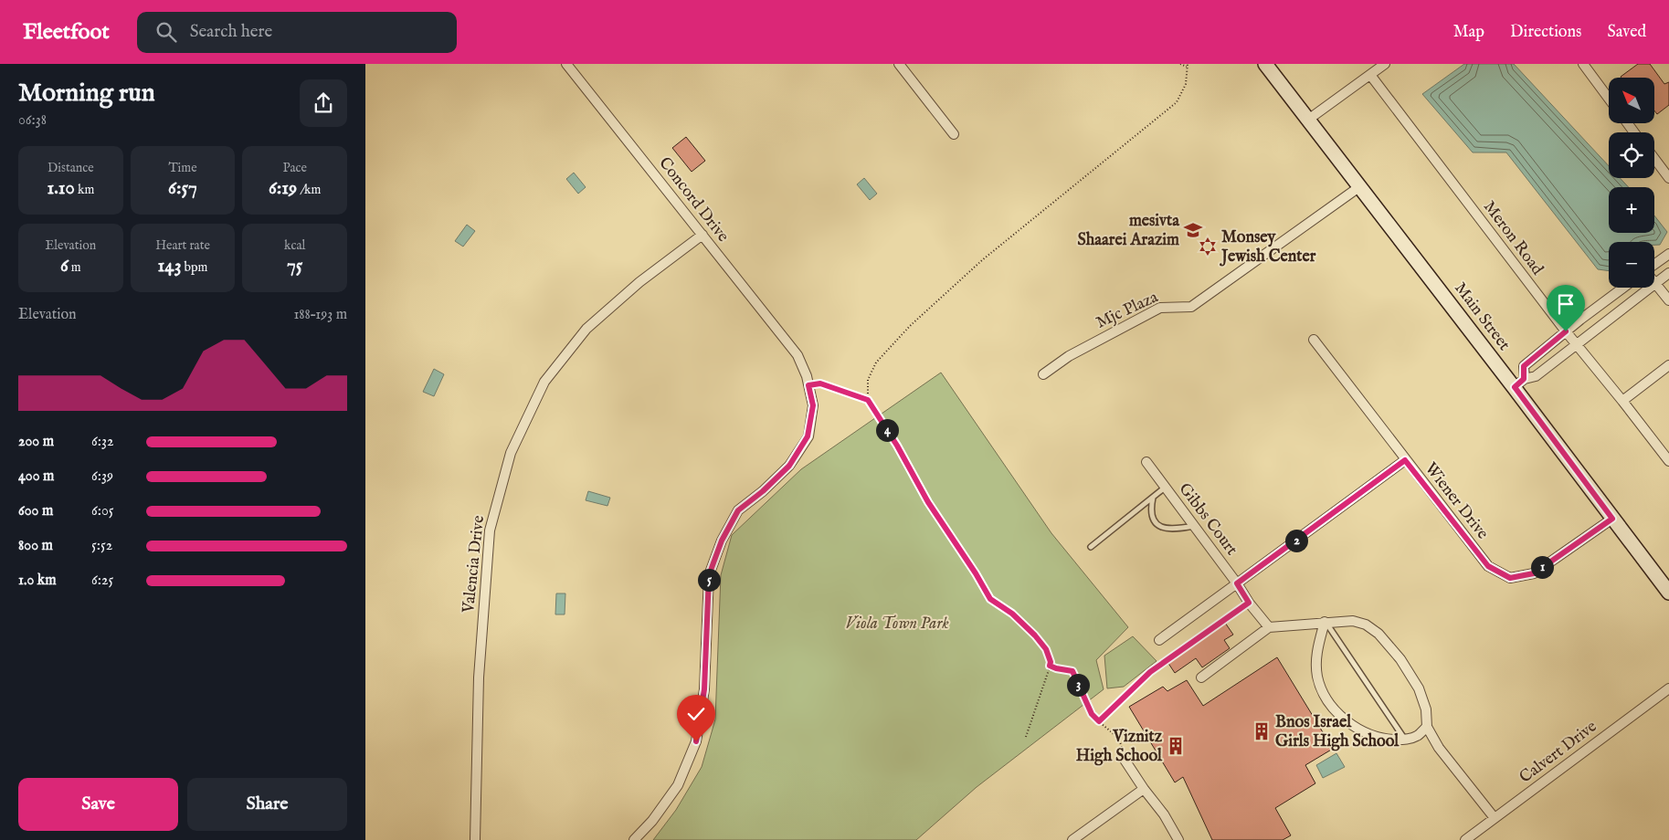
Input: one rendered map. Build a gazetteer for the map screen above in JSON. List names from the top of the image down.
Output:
{
  "streets": {
    "main road": ["Main Street"],
    "street": [
      "Concord Drive",
      "Meron Road",
      "Mjc Plaza",
      "Wiener Drive",
      "Gibbs Court",
      "Valencia Drive",
      "Calvert Drive"
    ]
  },
  "crossings": [
    ["Concord Drive", "Valencia Drive"],
    ["Mjc Plaza", "Main Street"],
    ["Main Street", "Wiener Drive"]
  ],
  "parks": ["Viola Town Park"],
  "places": {
    "school or university": ["mesivta Shaarei Arazim"],
    "synagogue": ["Monsey Jewish Center"],
    "building": ["Bnos Israel Girls High School", "Viznitz High School"]
  },
  "north": "top left",
  "page": {
    "header": "Fleetfoot",
    "search": "Search here",
    "nav": ["Map", "Directions", "Saved"],
    "heading": ["Morning run", "06:38"],
    "map_buttons": ["+", "−"],
    "stats": [
      ["Distance", "1.10 km"],
      ["Time", "6:57"],
      ["Pace", "6:19 /km"],
      ["Elevation", "6 m"],
      ["Heart rate", "143 bpm"],
      ["kcal", "75"]
    ],
    "chart": ["Elevation", "188–193 m"],
    "pins": [
      "4",
      "2",
      "1",
      "5",
      "3"
    ],
    "list": [
      {
        "name": "200 m",
        "note": "6:32"
      },
      {
        "name": "400 m",
        "note": "6:39"
      },
      {
        "name": "600 m",
        "note": "6:05"
      },
      {
        "name": "800 m",
        "note": "5:52"
      },
      {
        "name": "1.0 km",
        "note": "6:25"
      }
    ],
    "buttons": ["Save", "Share"]
  }
}
